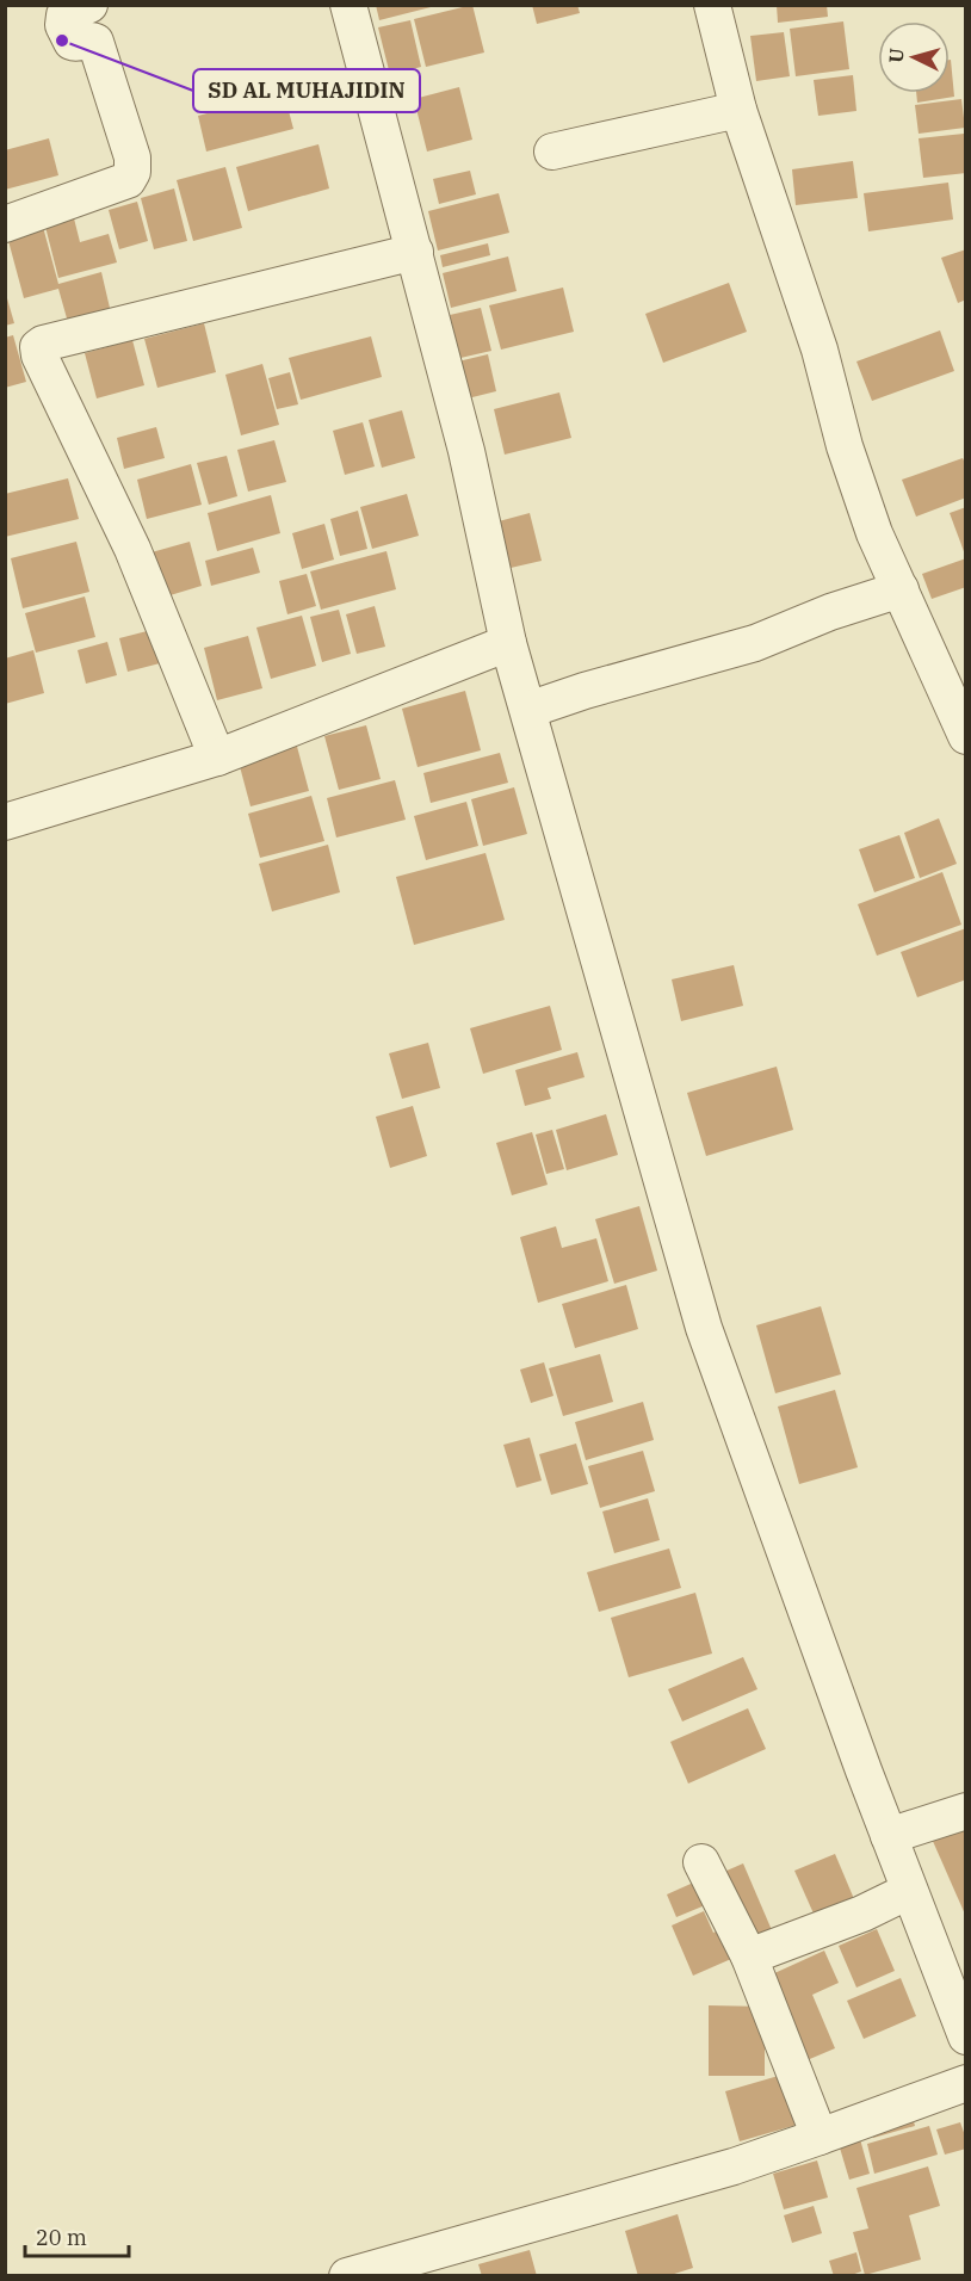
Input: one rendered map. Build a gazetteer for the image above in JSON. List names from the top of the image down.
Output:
{
  "places": ["SD AL MUHAJIDIN"],
  "scale_bar": "20 m",
  "north": "left"
}
